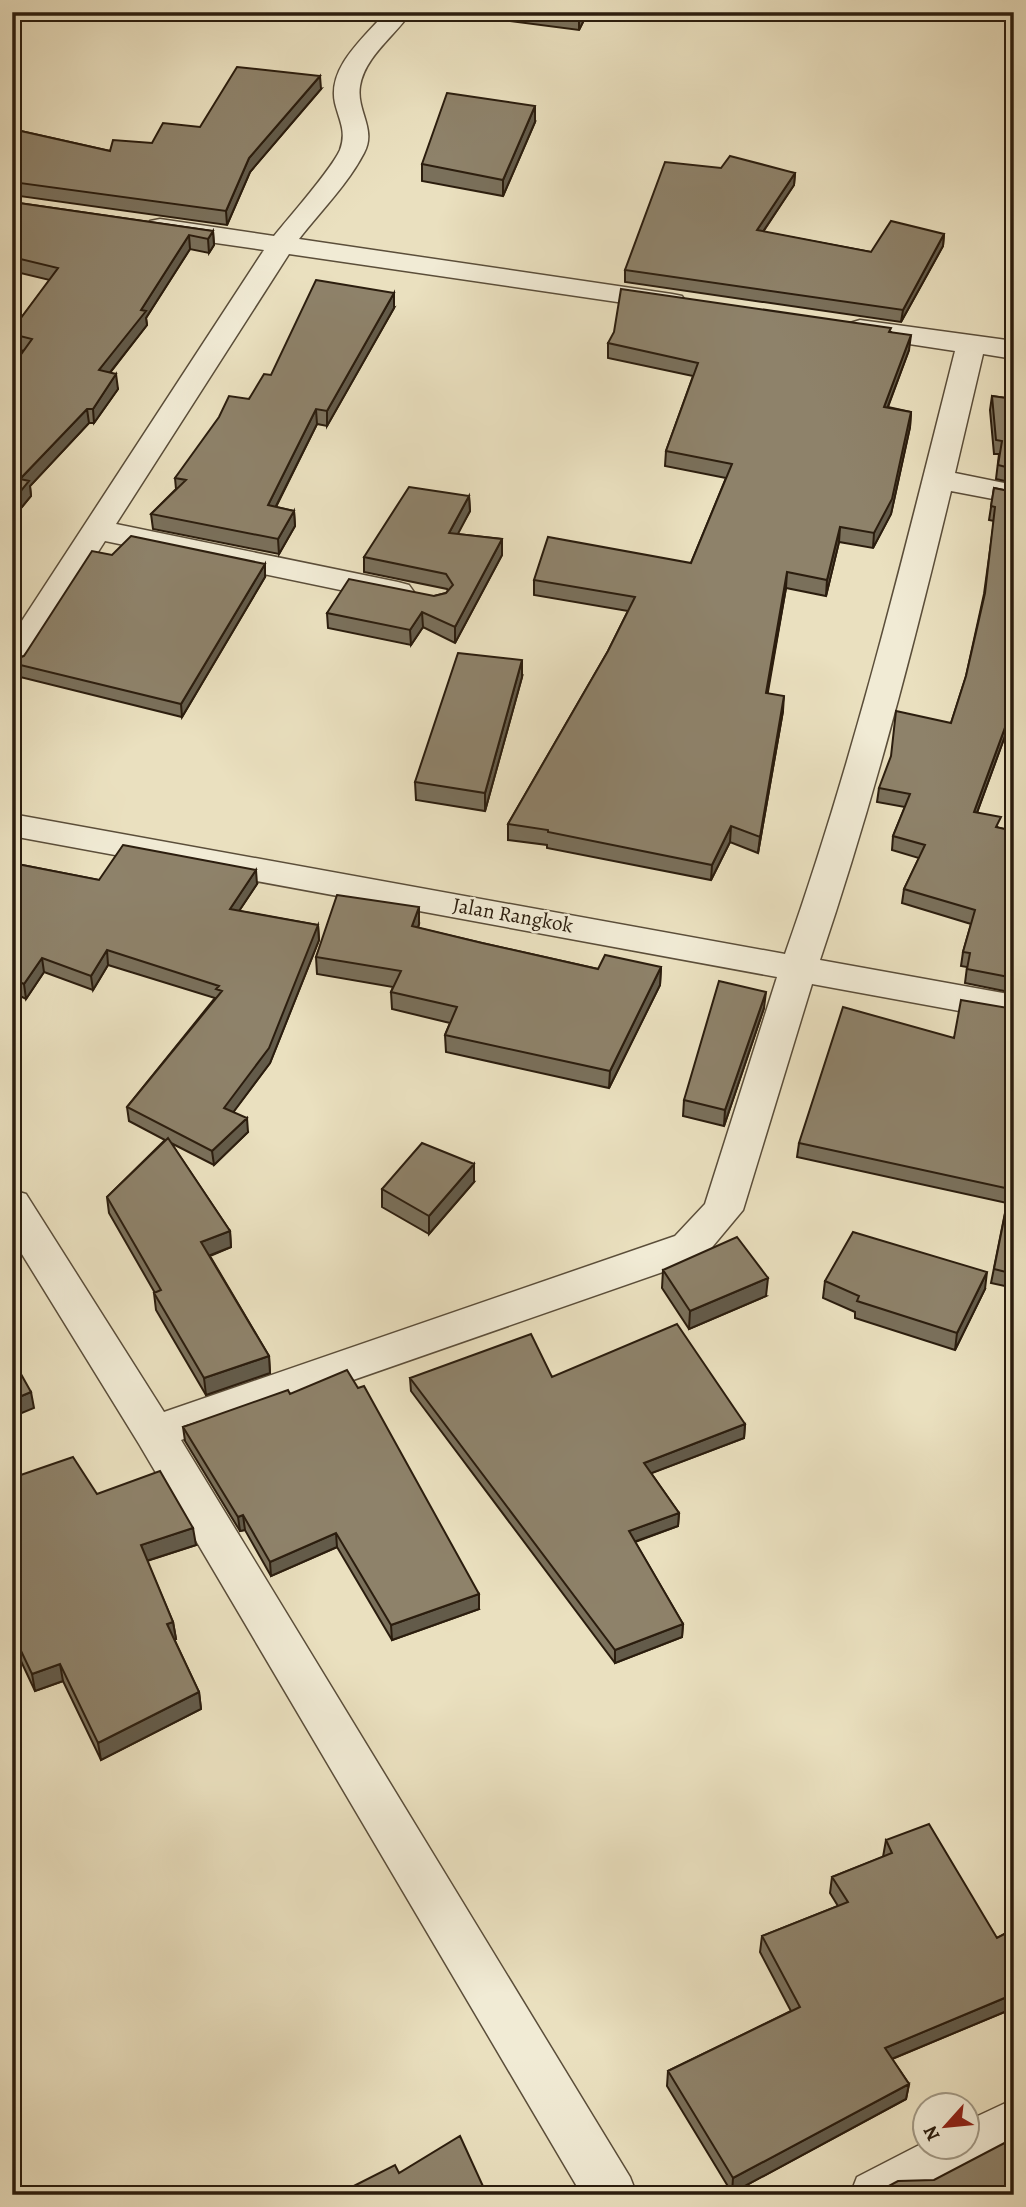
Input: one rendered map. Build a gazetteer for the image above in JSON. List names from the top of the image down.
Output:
{
  "streets": {
    "street": ["Jalan Rangkok"]
  },
  "north": "bottom left"
}
